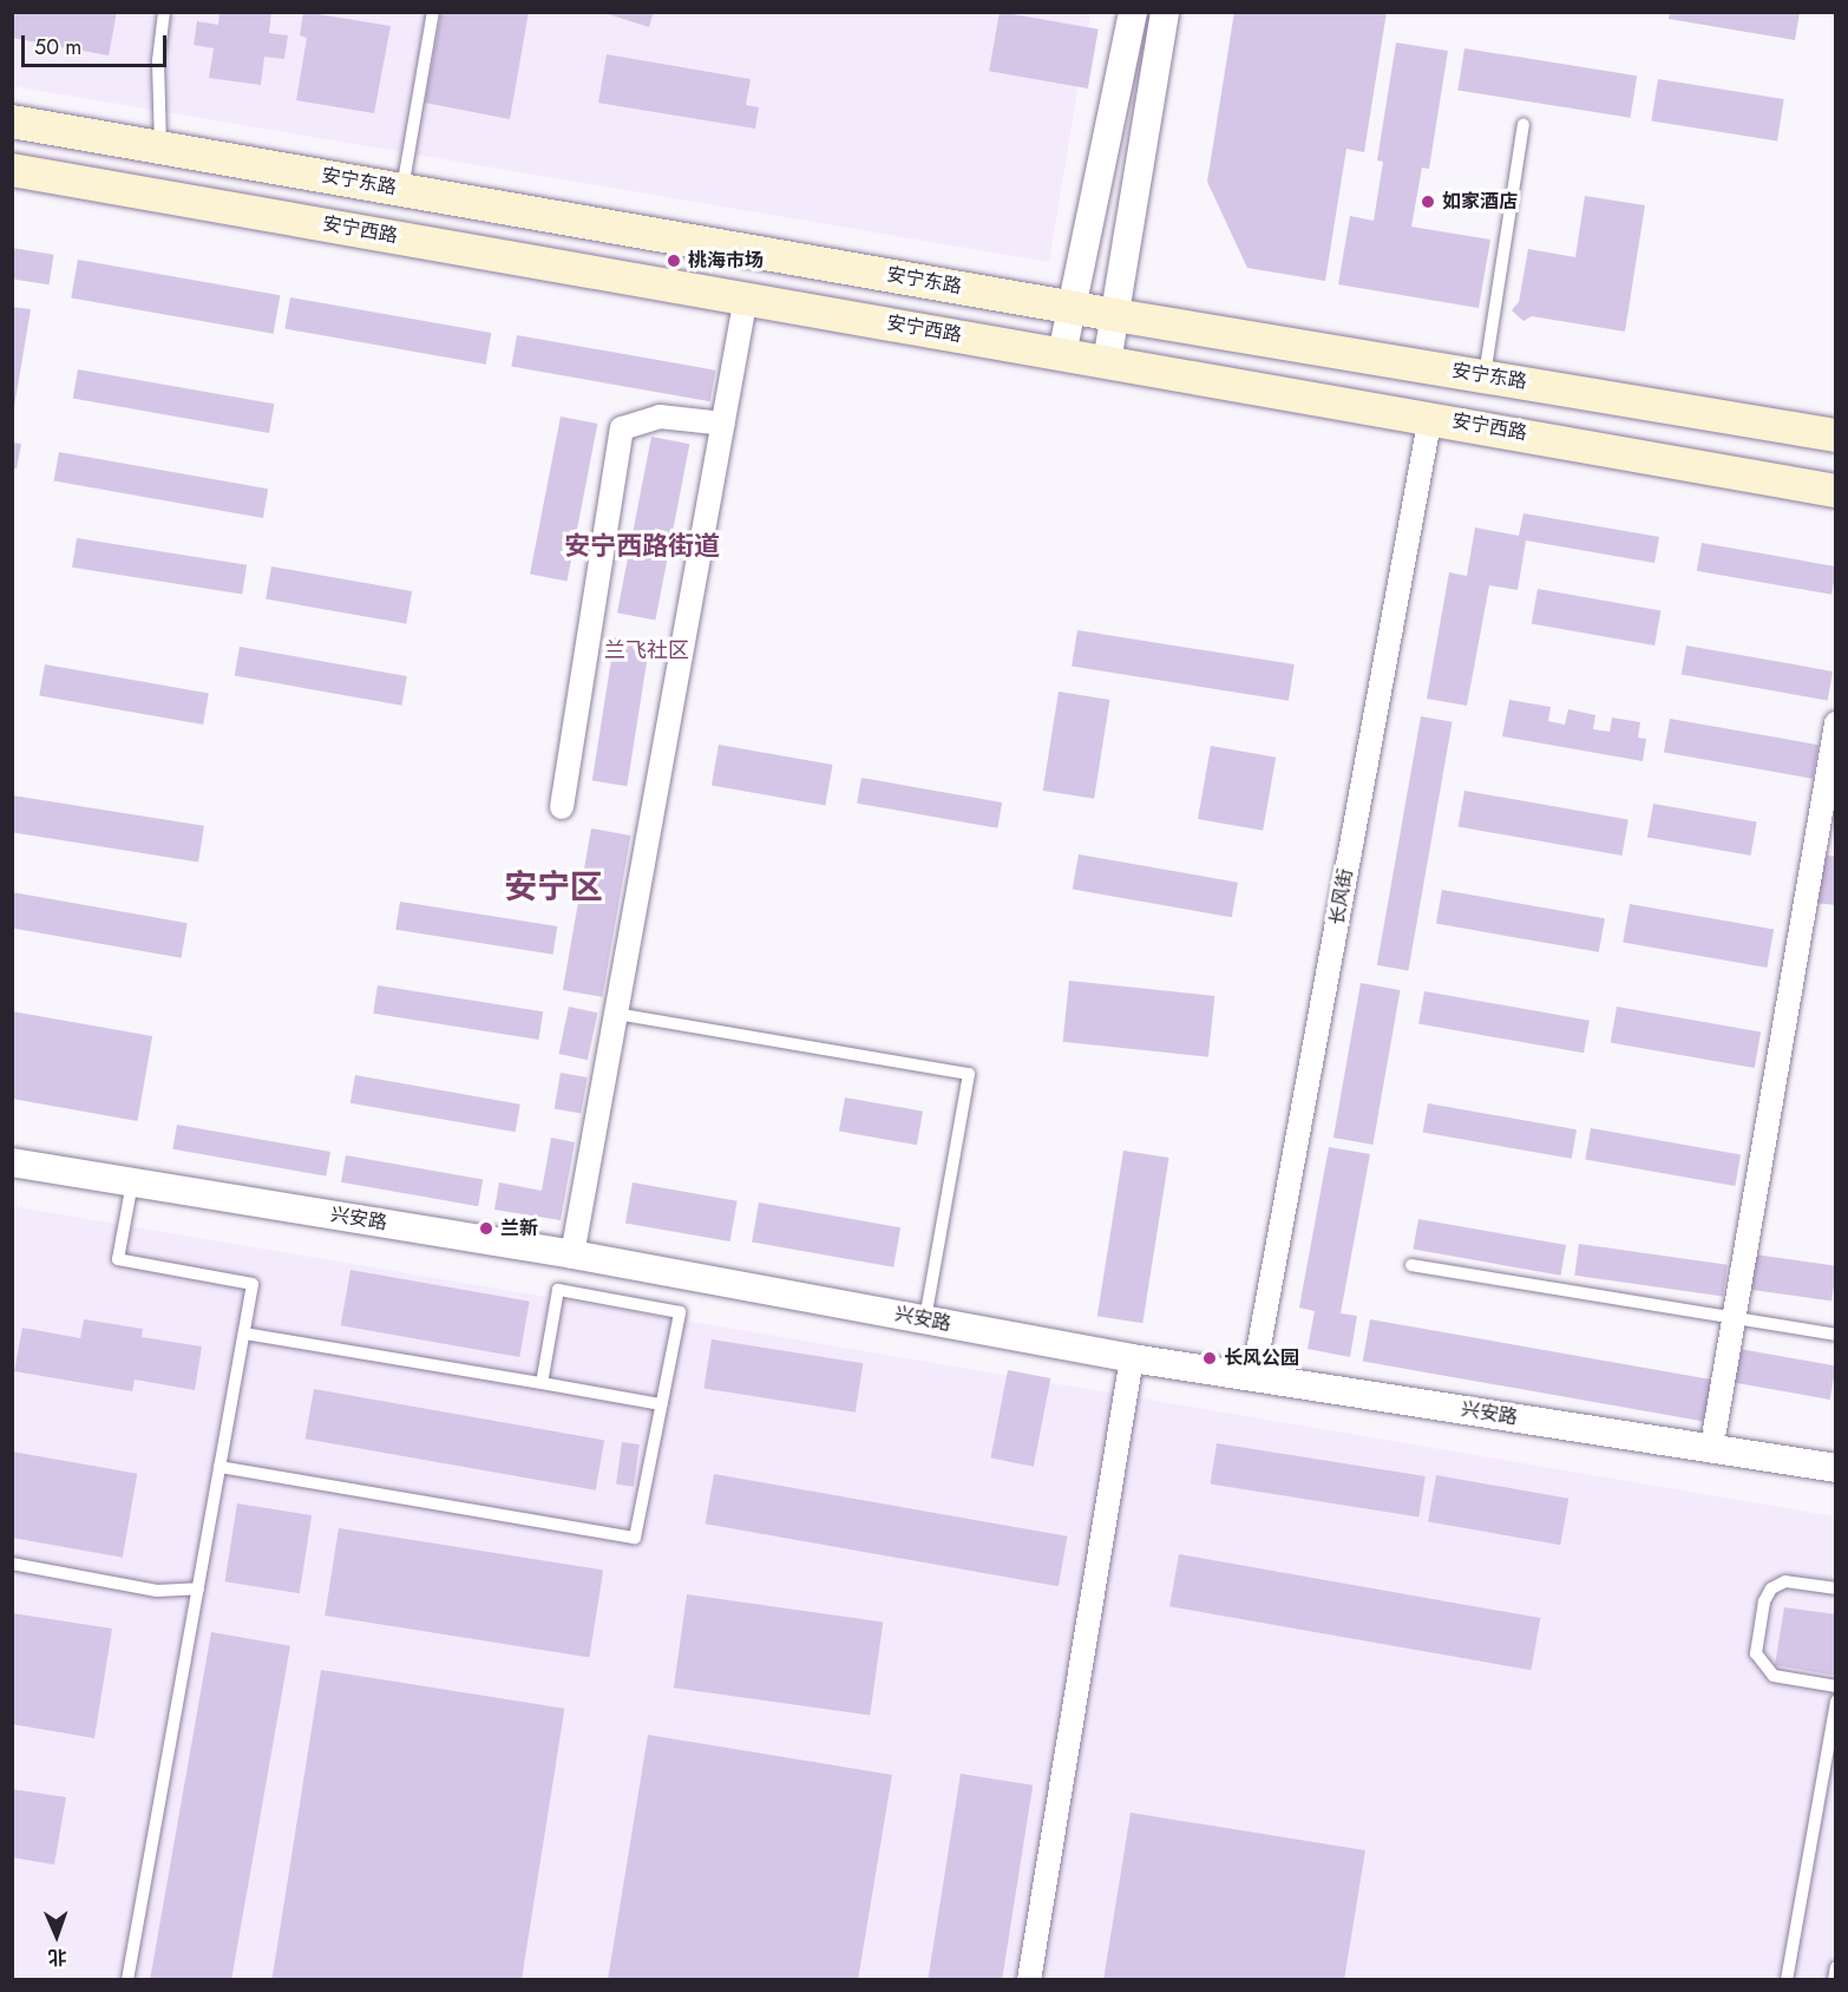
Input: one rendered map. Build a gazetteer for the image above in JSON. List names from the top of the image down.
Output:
{
  "streets": {
    "main road": ["安宁东路", "安宁西路"],
    "street": ["长风街", "兴安路"]
  },
  "crossings": [
    ["安宁西路", "长风街"],
    ["长风街", "兴安路"]
  ],
  "districts": ["安宁西路街道", "兰飞社区", "安宁区"],
  "places": [
    "如家酒店",
    "桃海市场",
    "兰新",
    "长风公园"
  ],
  "scale_bar": "50 m",
  "north": "bottom"
}
